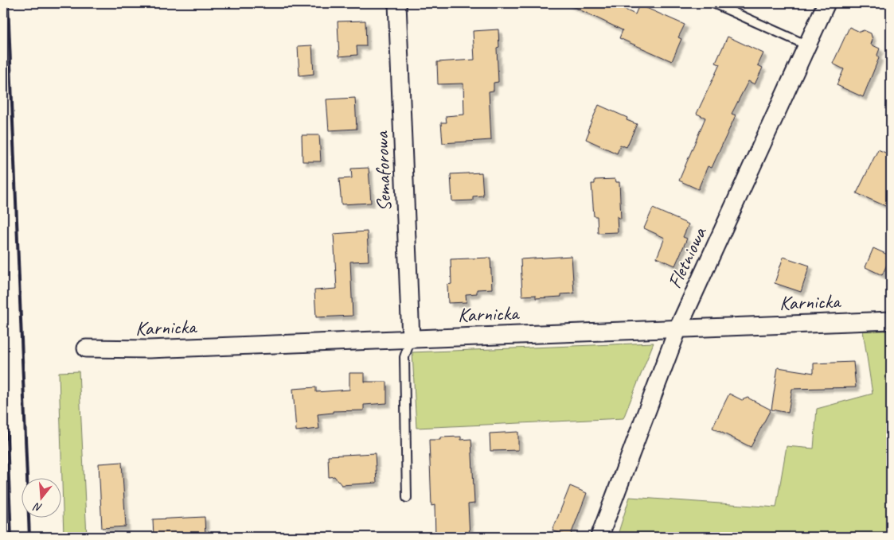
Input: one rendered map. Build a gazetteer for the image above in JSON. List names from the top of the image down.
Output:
{
  "streets": {
    "street": ["Semaforowa", "Fletniowa", "Karnicka"]
  },
  "crossings": [
    ["Semaforowa", "Karnicka"],
    ["Fletniowa", "Karnicka"]
  ],
  "north": "bottom"
}
